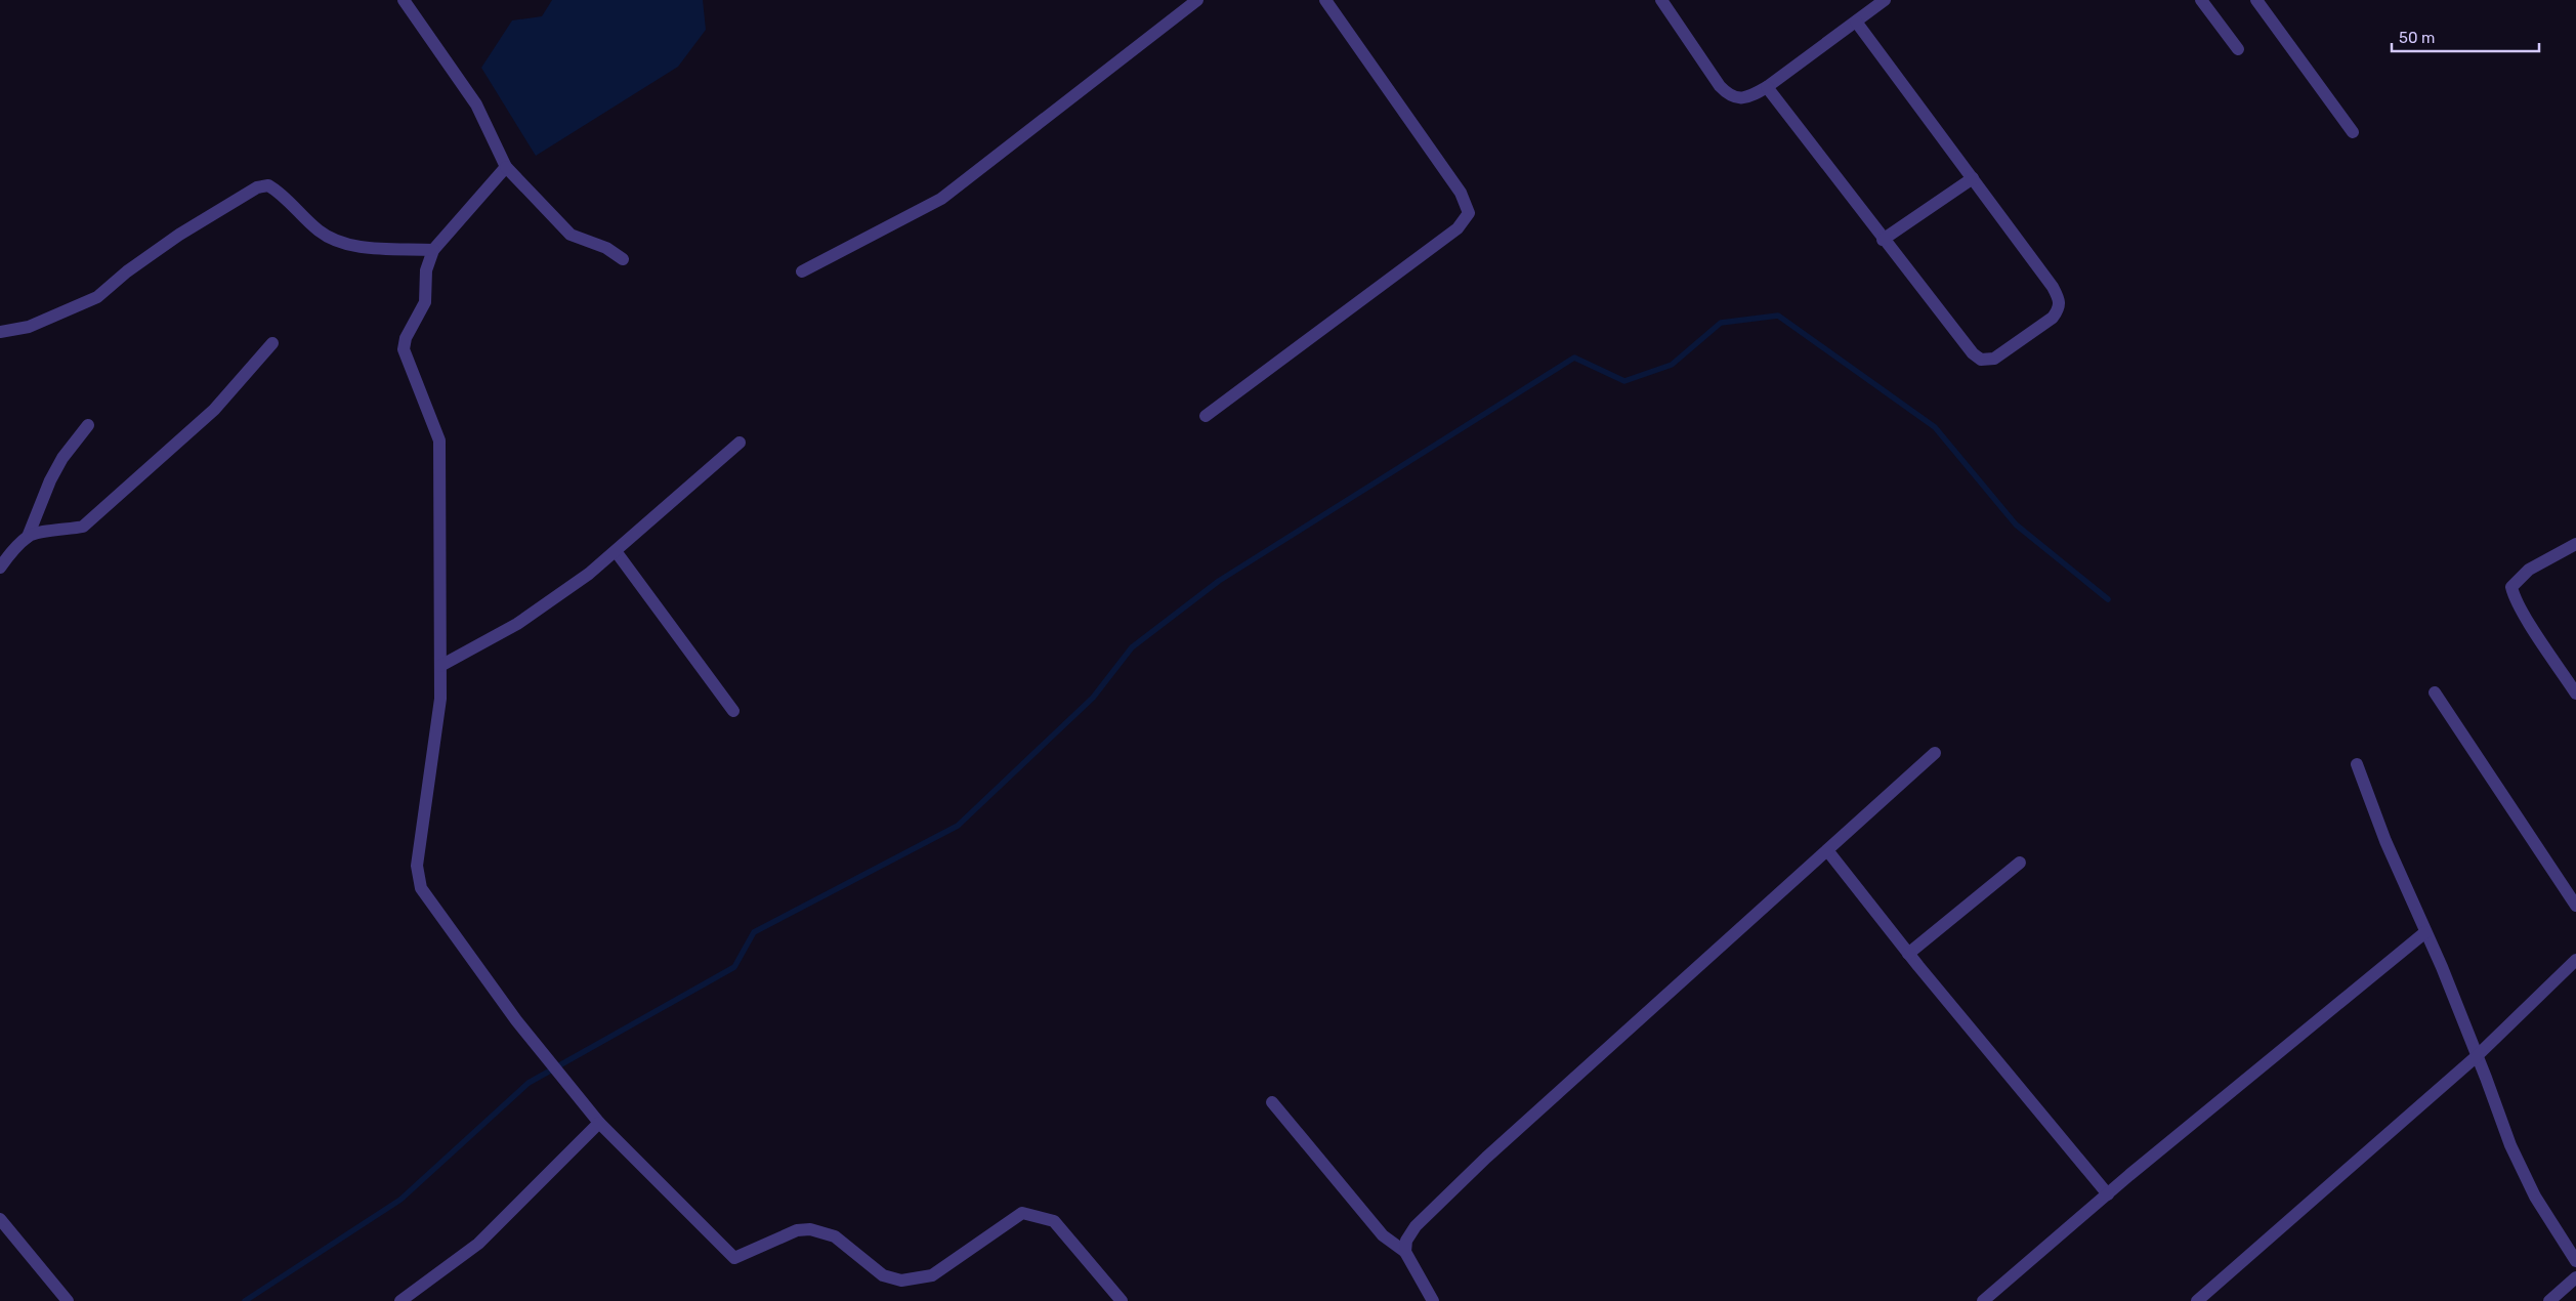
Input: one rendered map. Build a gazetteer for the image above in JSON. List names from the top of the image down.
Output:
{
  "scale_bar": "50 m"
}
